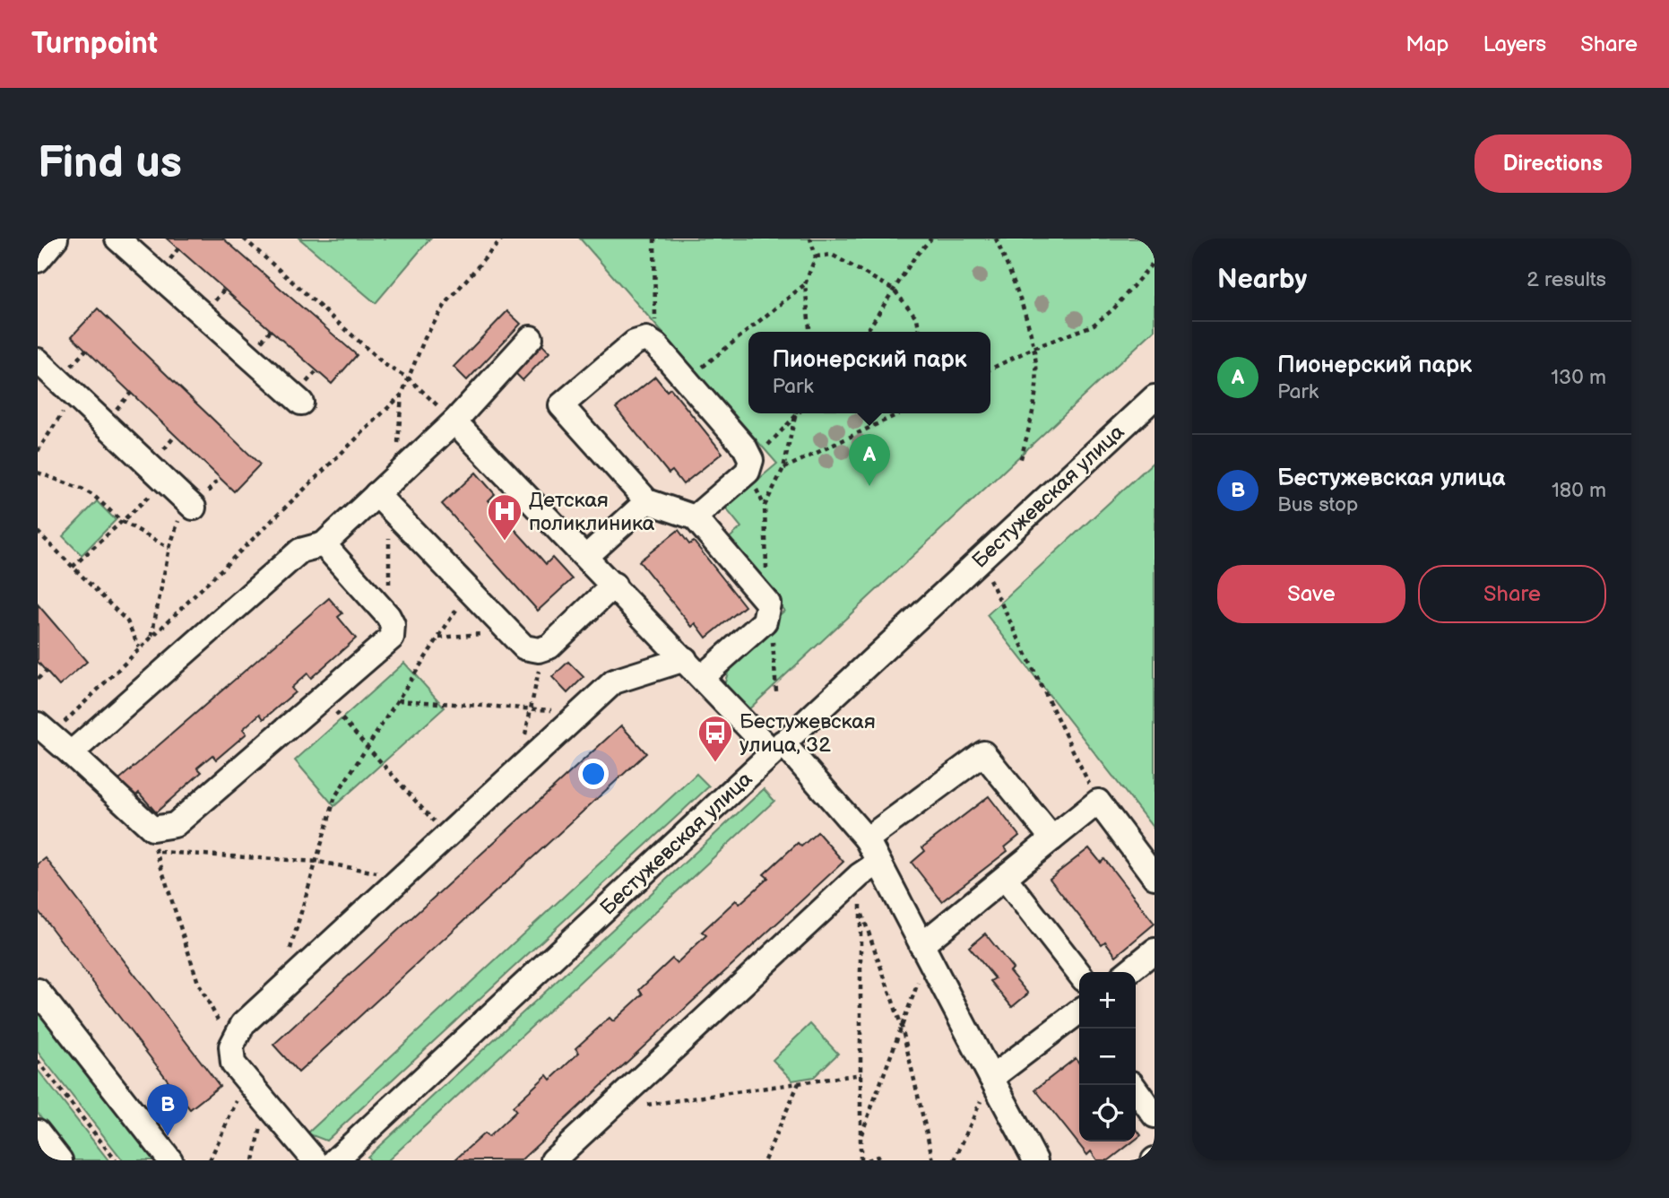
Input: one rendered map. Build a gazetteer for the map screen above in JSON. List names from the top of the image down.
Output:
{
  "streets": {
    "street": ["Бестужевская улица"]
  },
  "places": {
    "hospital": ["Детская поликлиника"],
    "bus stop": ["Бестужевская улица, 32"]
  },
  "page": {
    "header": "Turnpoint",
    "nav": ["Map", "Layers", "Share"],
    "buttons": [
      "Directions",
      ["Save", "Share"]
    ],
    "title": "Find us",
    "heading": ["Nearby", "2 results"],
    "list": [
      {
        "mark": "A",
        "name": "Пионерский парк",
        "note": "Park",
        "value": "130 m"
      },
      {
        "mark": "B",
        "name": "Бестужевская улица",
        "note": "Bus stop",
        "value": "180 m"
      }
    ],
    "popup": ["Пионерский парк", "Park"],
    "pins": ["A", "B"],
    "map_buttons": ["+", "−"]
  }
}
